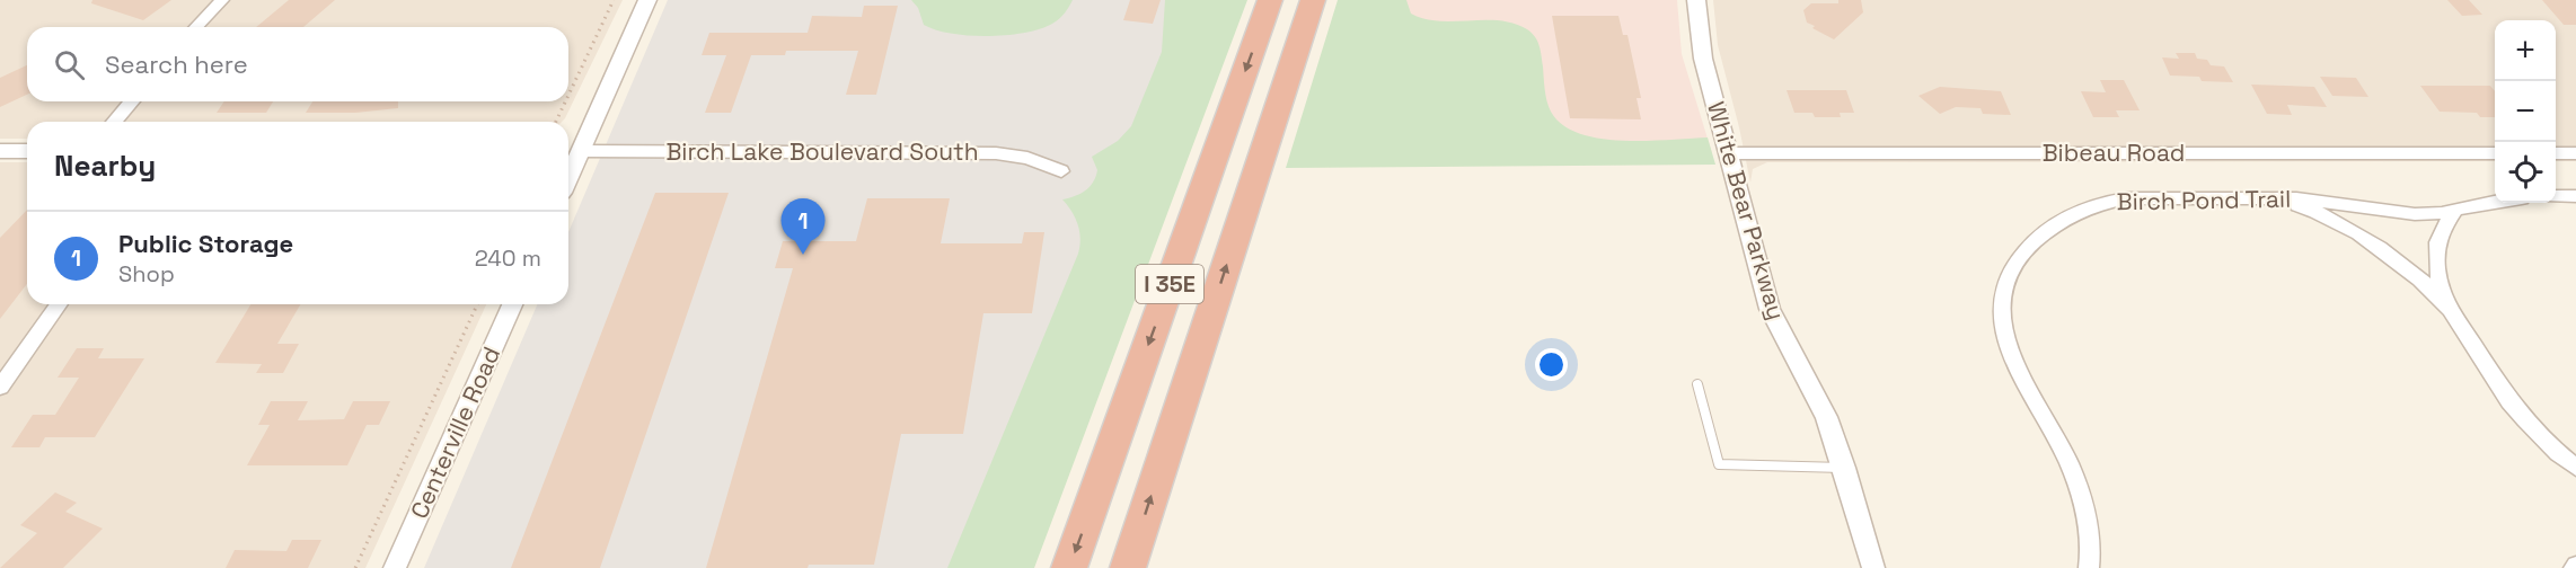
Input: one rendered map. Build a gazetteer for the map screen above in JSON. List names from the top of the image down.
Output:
{
  "streets": {
    "highway": ["I 35E"],
    "street": [
      "Birch Lake Boulevard South",
      "Bibeau Road",
      "Birch Pond Trail",
      "White Bear Parkway",
      "Centerville Road"
    ]
  },
  "crossings": [
    ["Bibeau Road", "White Bear Parkway"]
  ],
  "page": {
    "map_buttons": ["+", "−"],
    "search": "Search here",
    "heading": "Nearby",
    "pins": "1",
    "list": [
      {
        "mark": "1",
        "name": "Public Storage",
        "note": "Shop",
        "value": "240 m"
      }
    ]
  }
}
